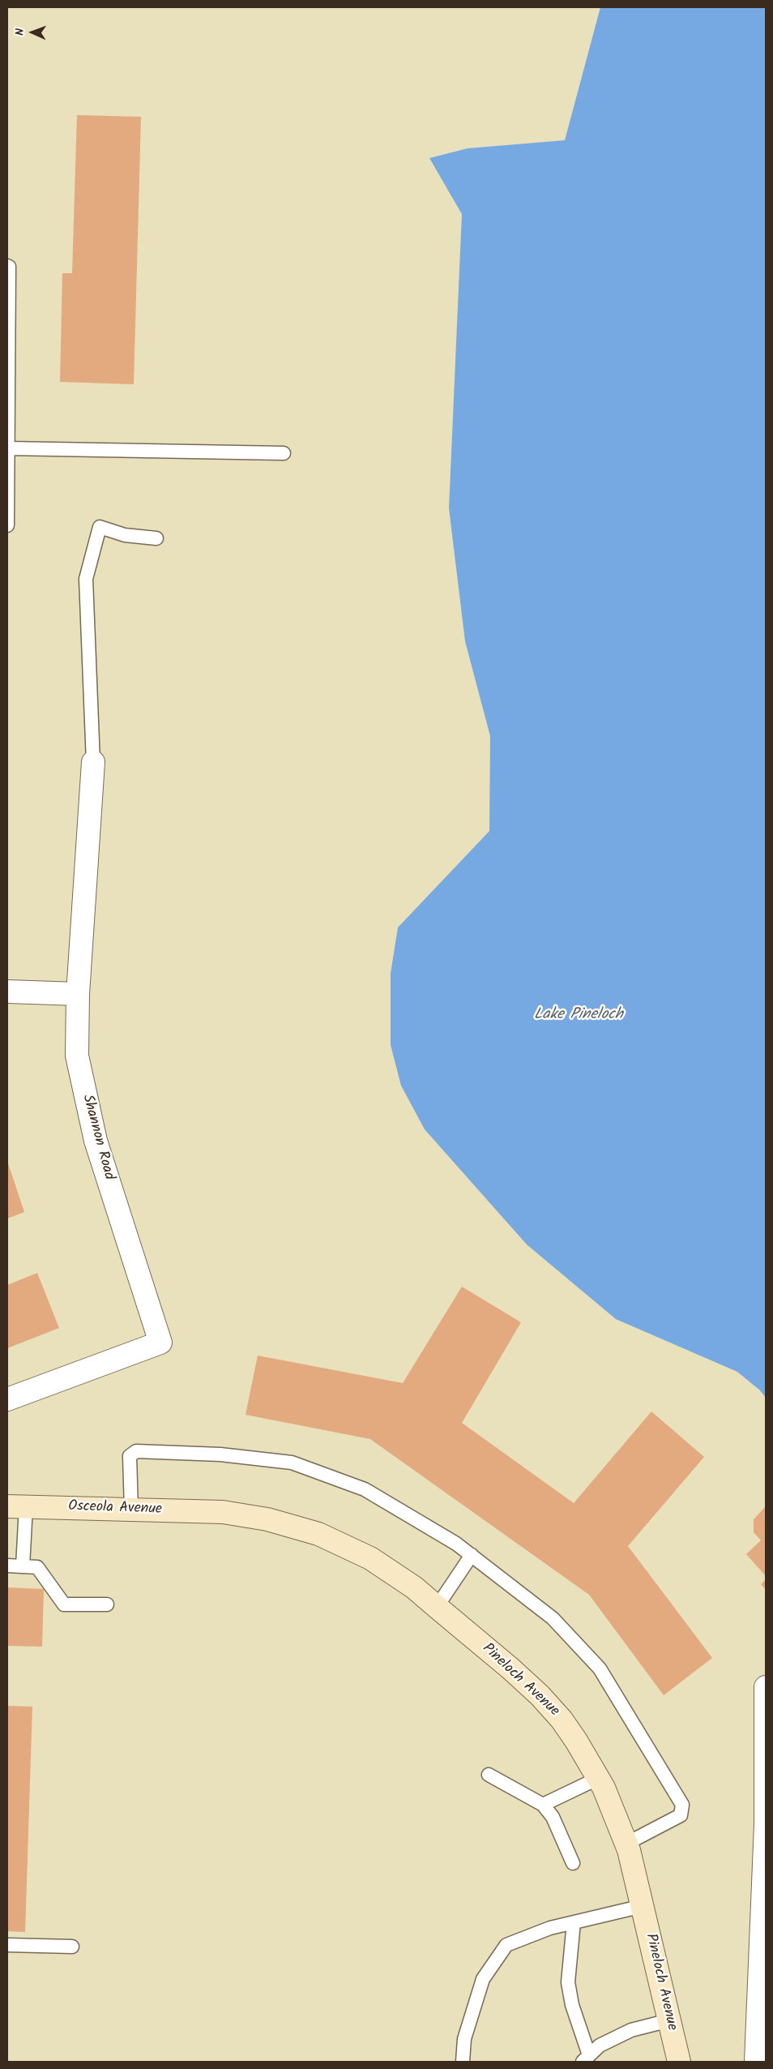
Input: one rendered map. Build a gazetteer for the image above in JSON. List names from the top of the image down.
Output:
{
  "streets": {
    "street": ["Shannon Road", "Osceola Avenue", "Pineloch Avenue"]
  },
  "crossings": [
    ["Osceola Avenue", "Pineloch Avenue"]
  ],
  "water": ["Lake Pineloch"],
  "north": "left"
}
